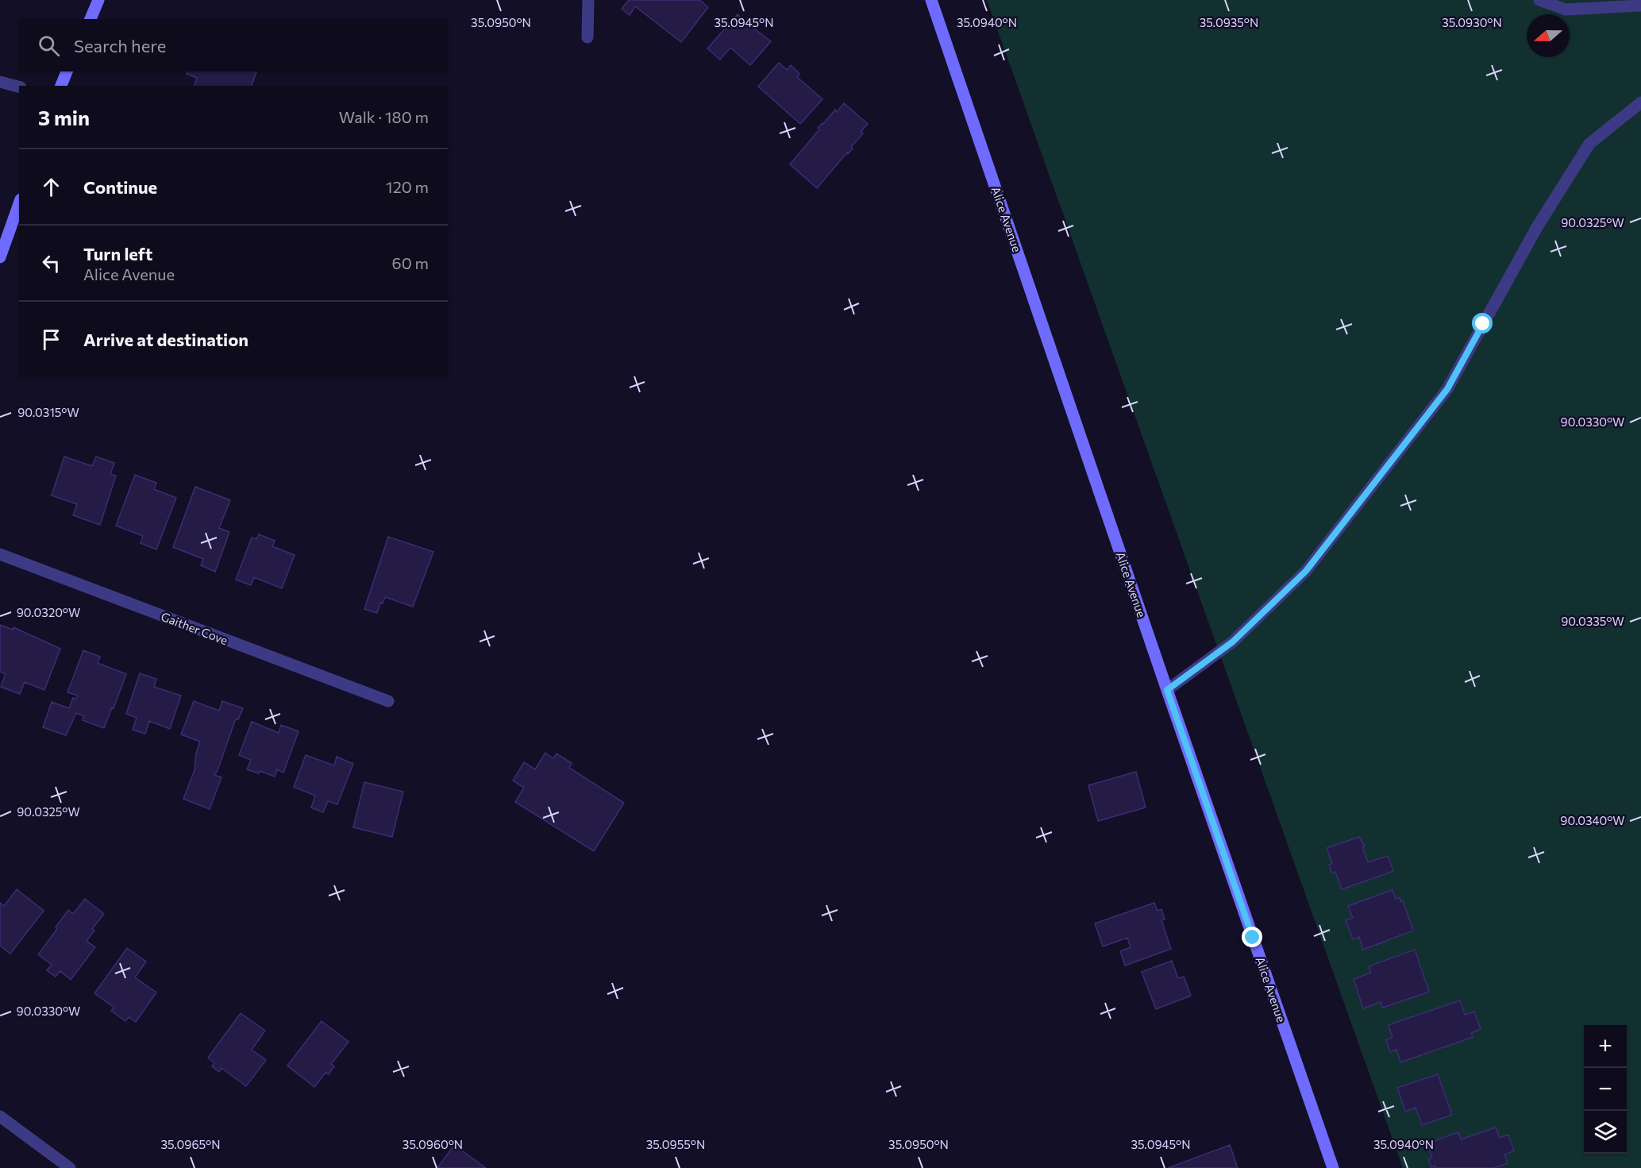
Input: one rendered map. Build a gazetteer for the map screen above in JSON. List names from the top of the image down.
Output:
{
  "streets": {
    "street": ["Alice Avenue", "Gaither Cove"]
  },
  "north": "left",
  "page": {
    "search": "Search here",
    "heading": ["3 min", "Walk · 180 m"],
    "list": [
      ["Continue", "120 m"],
      ["Turn left", "Alice Avenue", "60 m"],
      "Arrive at destination"
    ],
    "map_buttons": ["+", "−"]
  },
  "coordinates": [
    "35.0950°N",
    "35.0945°N",
    "35.0940°N",
    "35.0935°N",
    "35.0930°N",
    "90.0325°W",
    "90.0315°W",
    "90.0330°W",
    "90.0320°W",
    "90.0335°W",
    "90.0340°W",
    "35.0965°N",
    "35.0960°N",
    "35.0955°N"
  ]
}
